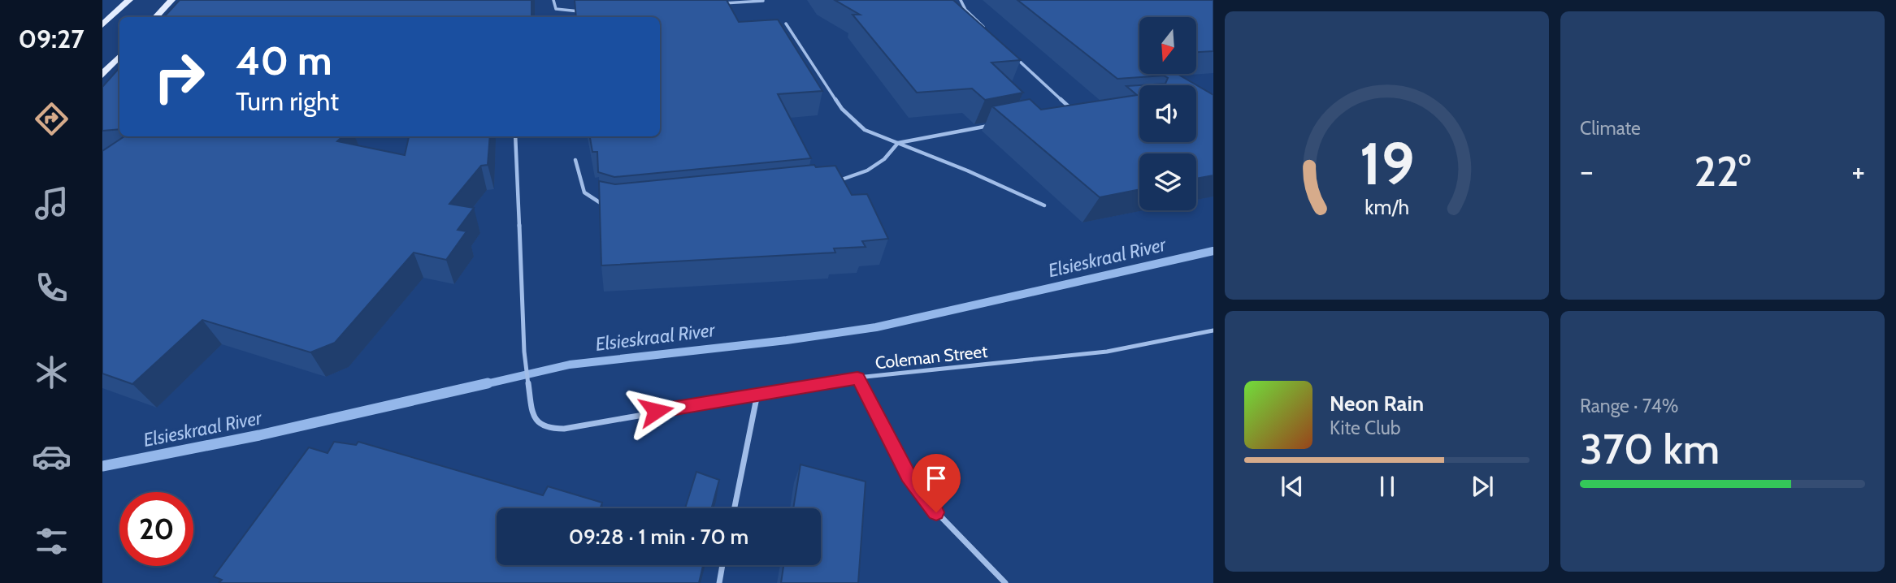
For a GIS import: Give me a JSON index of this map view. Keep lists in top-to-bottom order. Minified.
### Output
{"streets":{"lane":["Coleman Street"]},"water":["Elsieskraal River"],"north":"bottom","page":{"tabs":"09:27","tile":["Climate",["Range · 74%","370 km"]],"turn":["40 m","Turn right"],"heat":["−","22°","+"],"song":["Neon Rain","Kite Club"],"limit":"20","trip":"09:28 · 1 min · 70 m","gauge":["19","km/h"]}}
